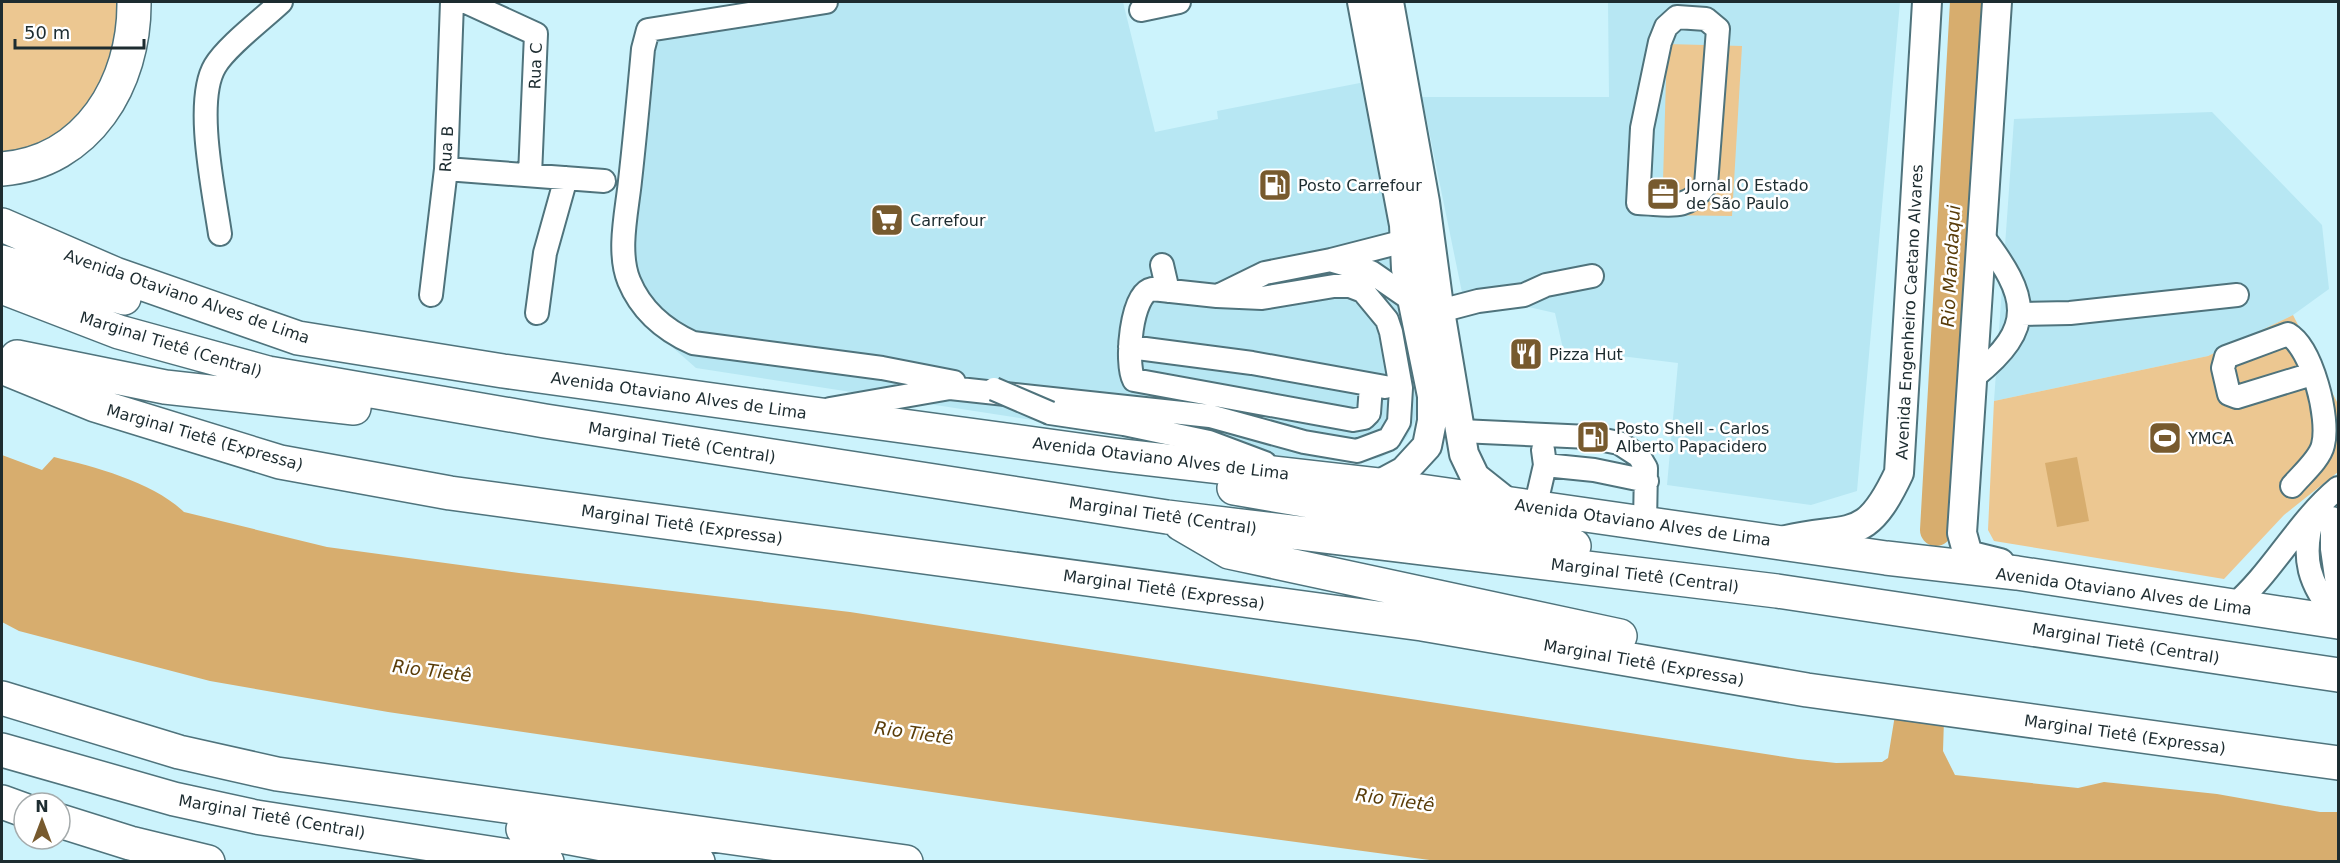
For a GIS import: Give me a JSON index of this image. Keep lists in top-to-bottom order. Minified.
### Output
{"streets":{"highway":["Avenida Otaviano Alves de Lima","Marginal Tietê (Central)","Marginal Tietê (Expressa)"],"main road":["Avenida Engenheiro Caetano Alvares"],"street":["Rua C","Rua B"]},"crossings":[["Avenida Otaviano Alves de Lima","Avenida Engenheiro Caetano Alvares"]],"water":["Rio Mandaqui","Rio Tietê"],"places":{"fuel station":["Posto Carrefour","Posto Shell - Carlos Alberto Papacidero"],"office":["Jornal O Estado de São Paulo"],"supermarket":["Carrefour"],"restaurant":["Pizza Hut"],"sports":["YMCA"]},"scale_bar":"50 m","north":"top"}
